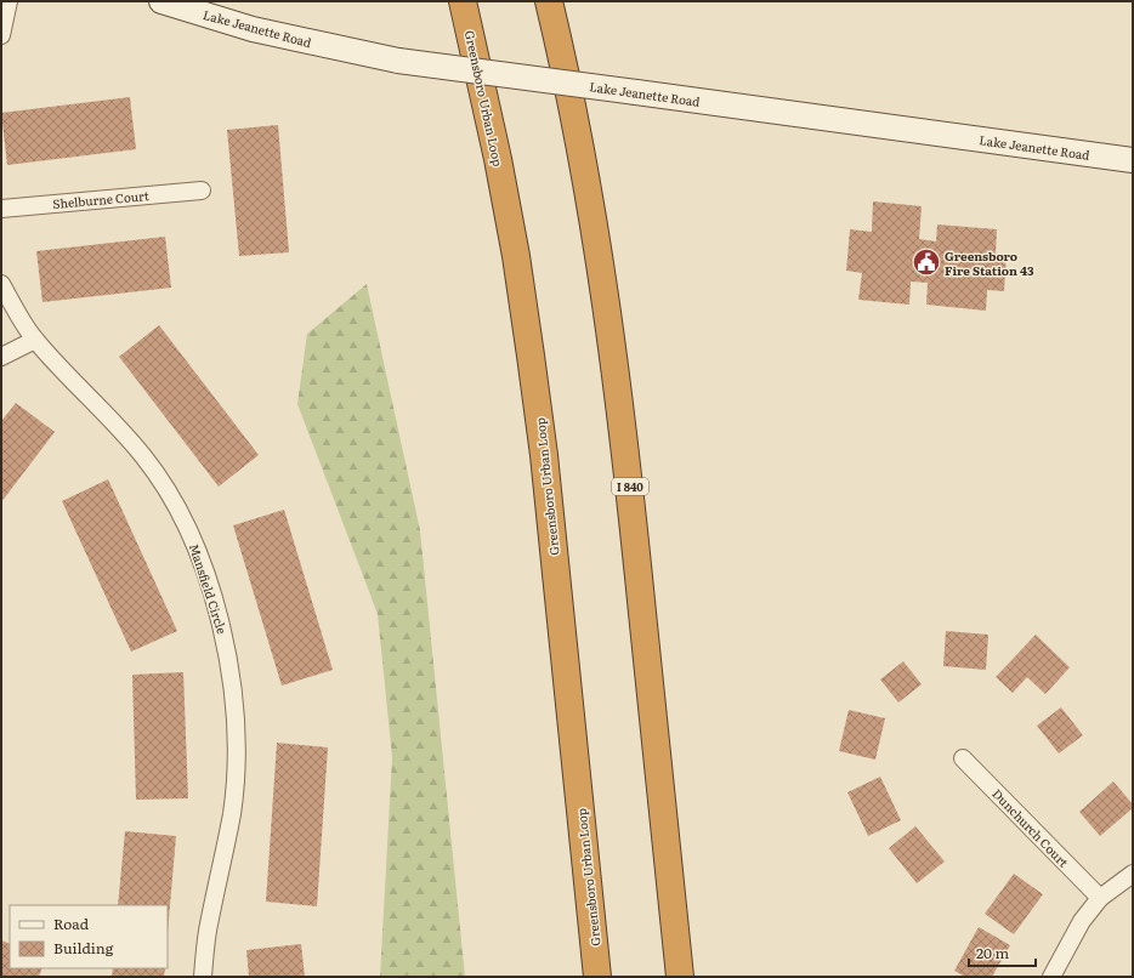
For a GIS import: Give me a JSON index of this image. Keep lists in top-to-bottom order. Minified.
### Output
{"streets":{"highway":["Greensboro Urban Loop","I 840"],"street":["Lake Jeanette Road","Shelburne Court","Mansfield Circle","Dunchurch Court"]},"places":{"public building":["Greensboro Fire Station 43"]},"legend":["Road","Building"],"scale_bar":"20 m"}
